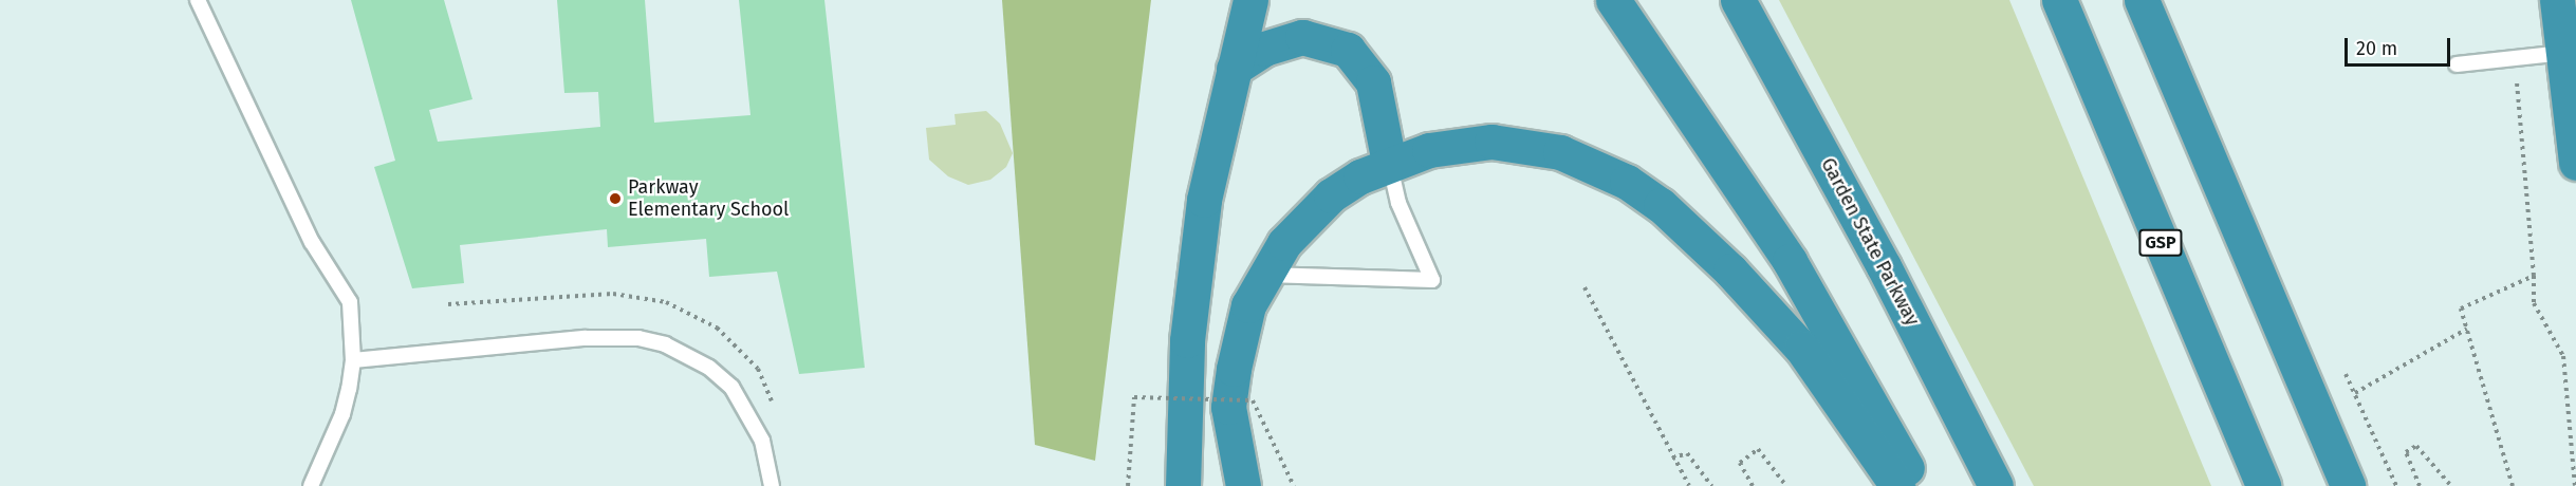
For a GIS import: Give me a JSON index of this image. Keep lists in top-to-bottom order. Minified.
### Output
{"streets":{"highway":["Garden State Parkway","GSP"]},"places":["Parkway Elementary School"],"scale_bar":"20 m"}
